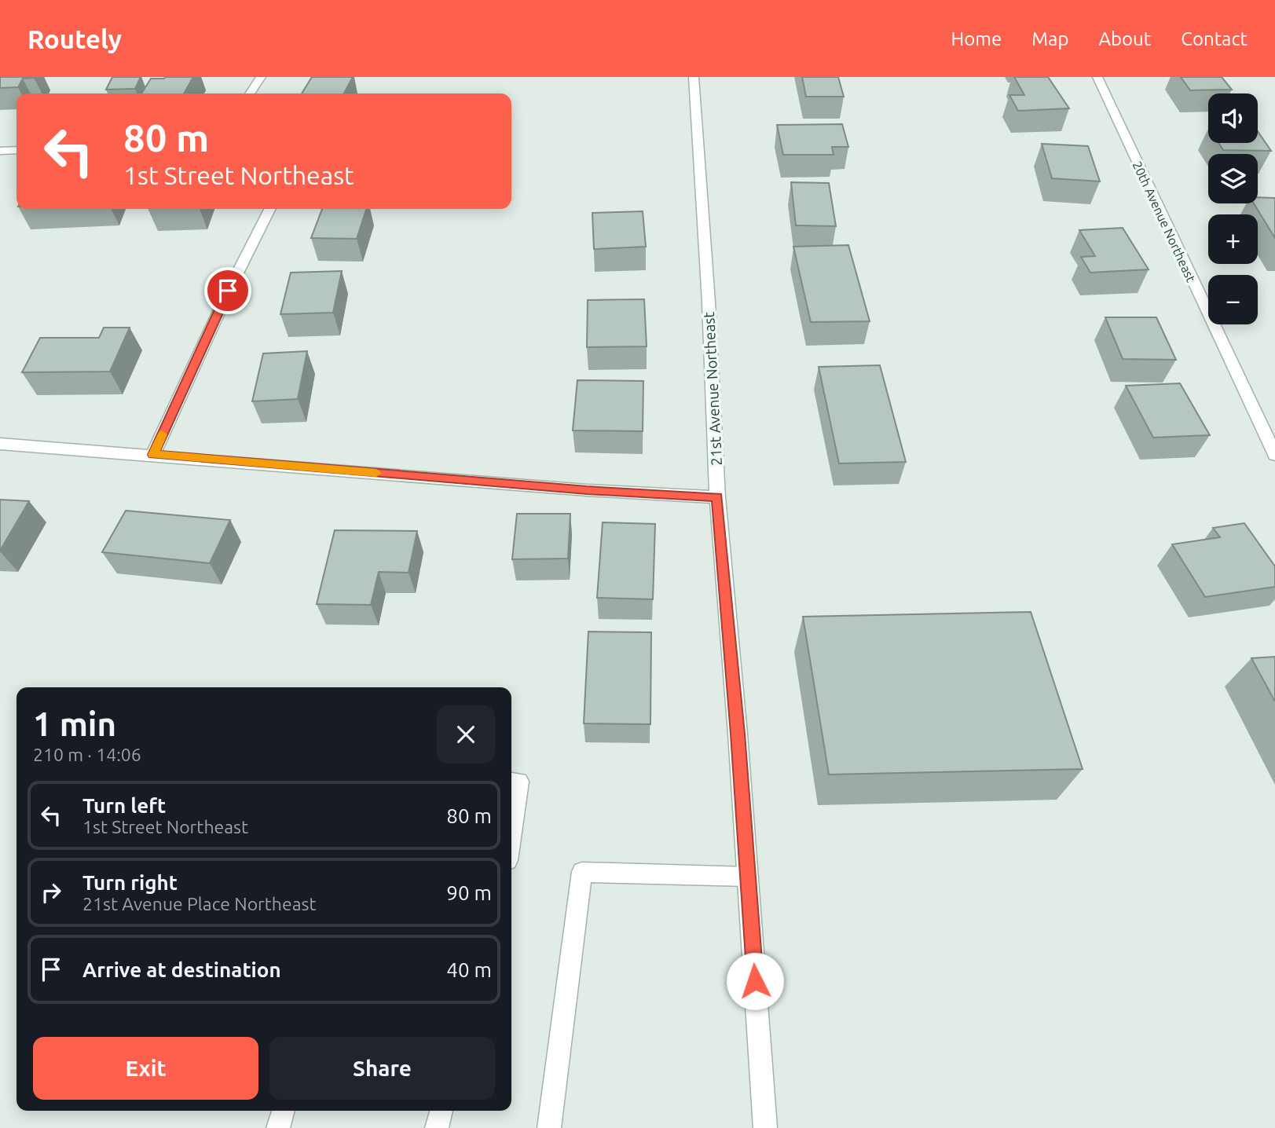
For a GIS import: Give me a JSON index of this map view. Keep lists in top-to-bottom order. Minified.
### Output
{"streets":{"street":["20th Avenue Northeast","21st Avenue Northeast"]},"page":{"header":"Routely","nav":["Home","Map","About","Contact"],"map_buttons":["+","−"],"turn":["80 m","1st Street Northeast"],"heading":["1 min","210 m · 14:06"],"list":[{"name":"Turn left","note":"1st Street Northeast","value":"80 m"},{"name":"Turn right","note":"21st Avenue Place Northeast","value":"90 m"},{"name":"Arrive at destination","value":"40 m"}],"buttons":["Exit","Share"]}}
